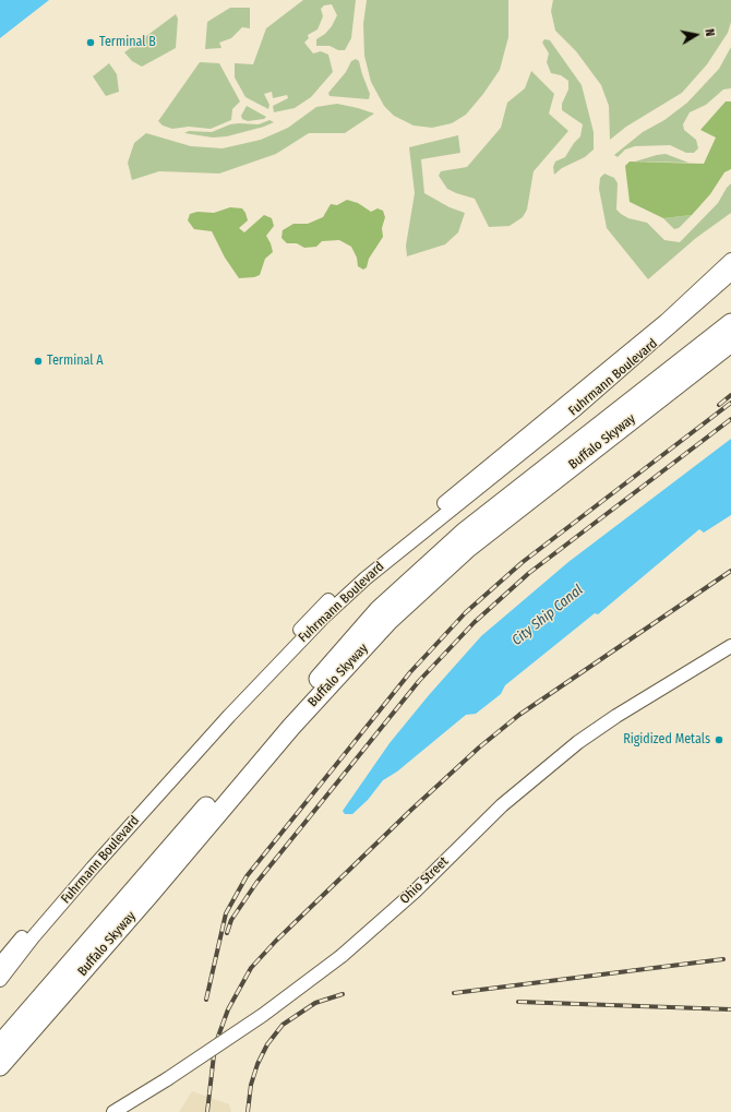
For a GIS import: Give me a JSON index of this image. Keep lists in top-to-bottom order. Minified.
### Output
{"streets":{"highway":["Buffalo Skyway"],"street":["Fuhrmann Boulevard","Ohio Street"]},"water":["City Ship Canal"],"places":["Terminal B","Terminal A","Rigidized Metals"],"north":"right"}
